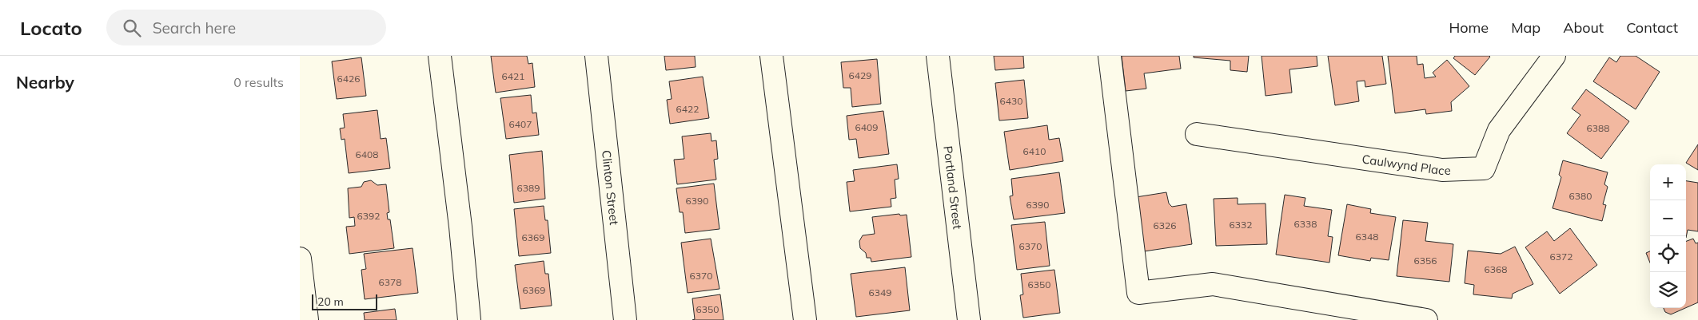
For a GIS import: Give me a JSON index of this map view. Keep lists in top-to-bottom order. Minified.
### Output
{"streets":{"street":["Caulwynd Place","Portland Street","Clinton Street"]},"house_numbers":["6429","6421","6426","6430","6422","6407","6409","6388","6410","6408","6389","6380","6390","6390","6392","6338","6332","6326","6348","6369","6370","6372","6356","6368","6370","6378","6350","6369","6349","6350"],"scale_bar":"20 m","page":{"header":"Locato","search":"Search here","nav":["Home","Map","About","Contact"],"heading":["Nearby","0 results"],"map_buttons":["+","−"],"scale":"20 m"}}
